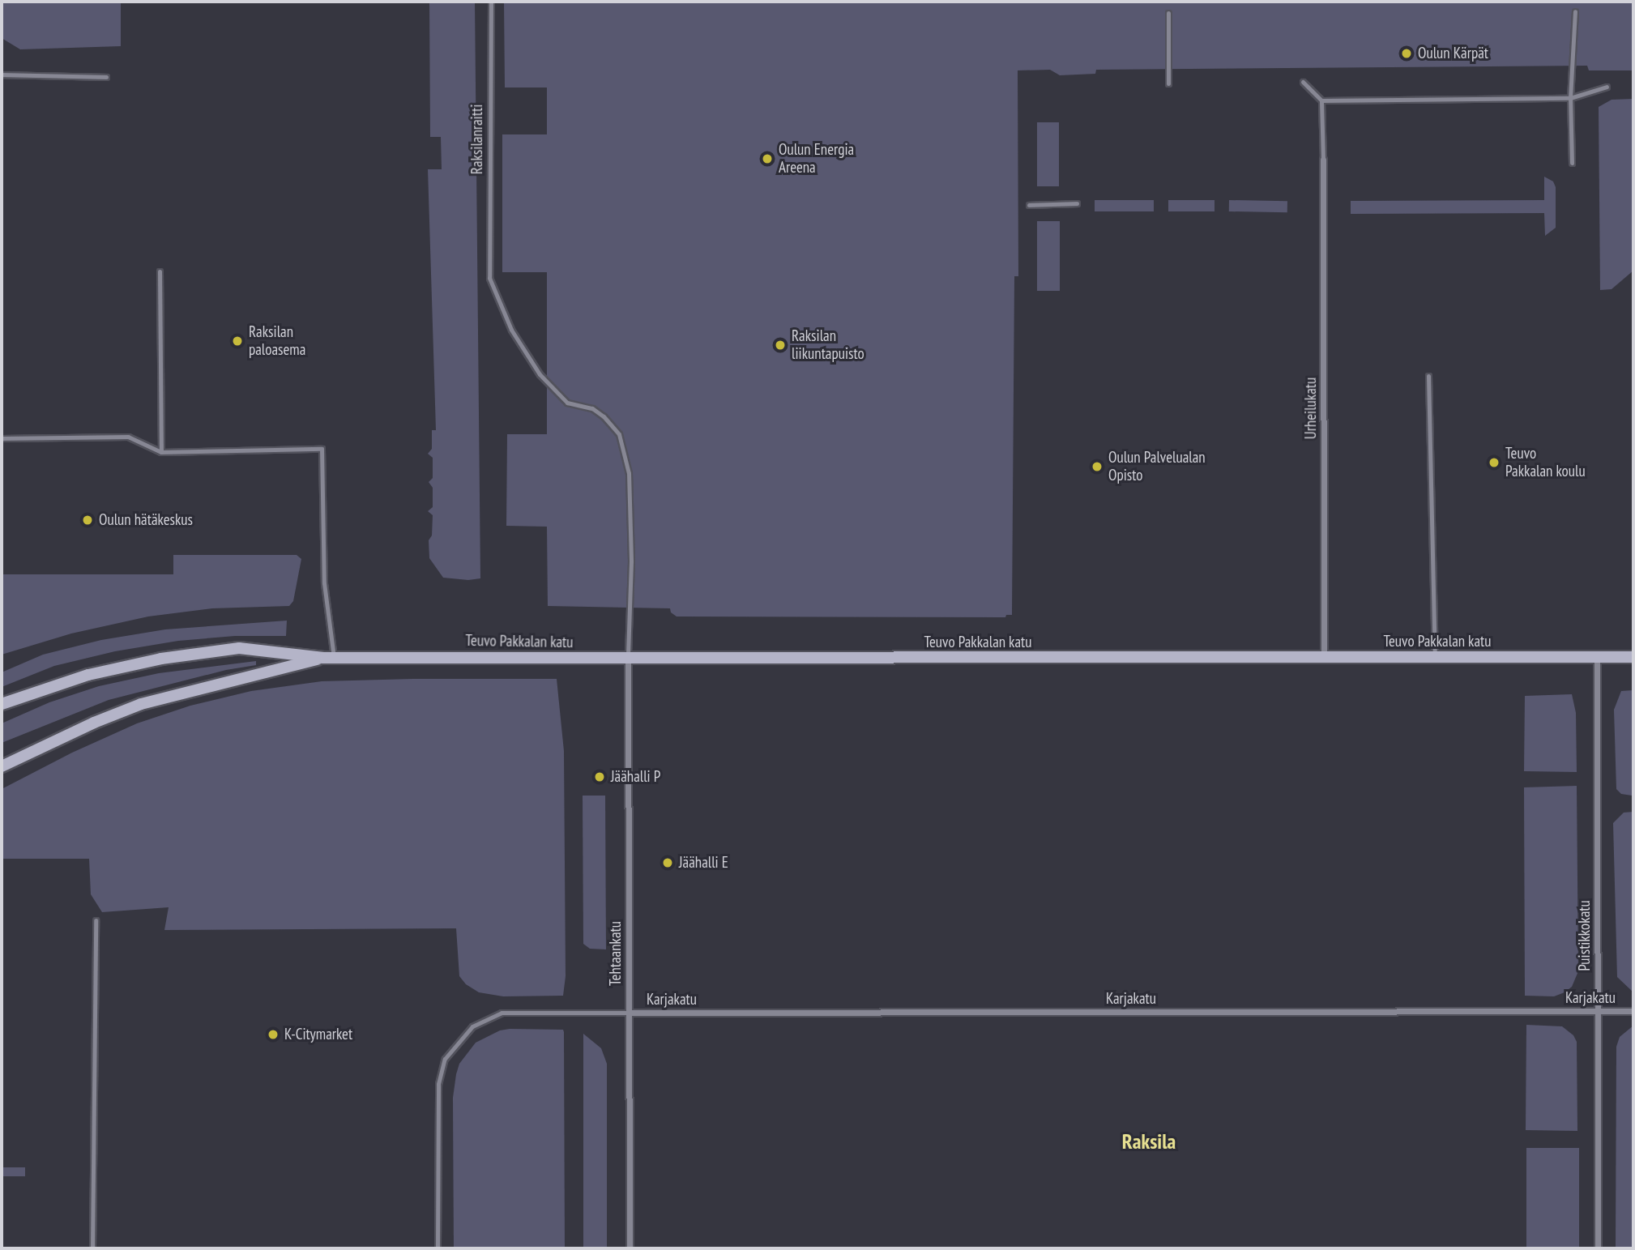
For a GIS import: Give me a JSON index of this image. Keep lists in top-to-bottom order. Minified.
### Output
{"streets":{"street":["Urheilukatu","Teuvo Pakkalan katu","Puistikkokatu","Tehtaankatu","Karjakatu"],"lane":["Raksilanraitti"]},"crossings":[["Raksilanraitti","Teuvo Pakkalan katu"],["Raksilanraitti","Tehtaankatu"],["Urheilukatu","Teuvo Pakkalan katu"],["Teuvo Pakkalan katu","Puistikkokatu"],["Teuvo Pakkalan katu","Tehtaankatu"],["Puistikkokatu","Karjakatu"],["Tehtaankatu","Karjakatu"]],"districts":["Raksila"],"places":["Oulun Kärpät","Oulun Energia Areena","Raksilan paloasema","Raksilan liikuntapuisto","Teuvo Pakkalan koulu","Oulun Palvelualan Opisto","Oulun hätäkeskus","Jäähalli P","Jäähalli E","K-Citymarket"]}
